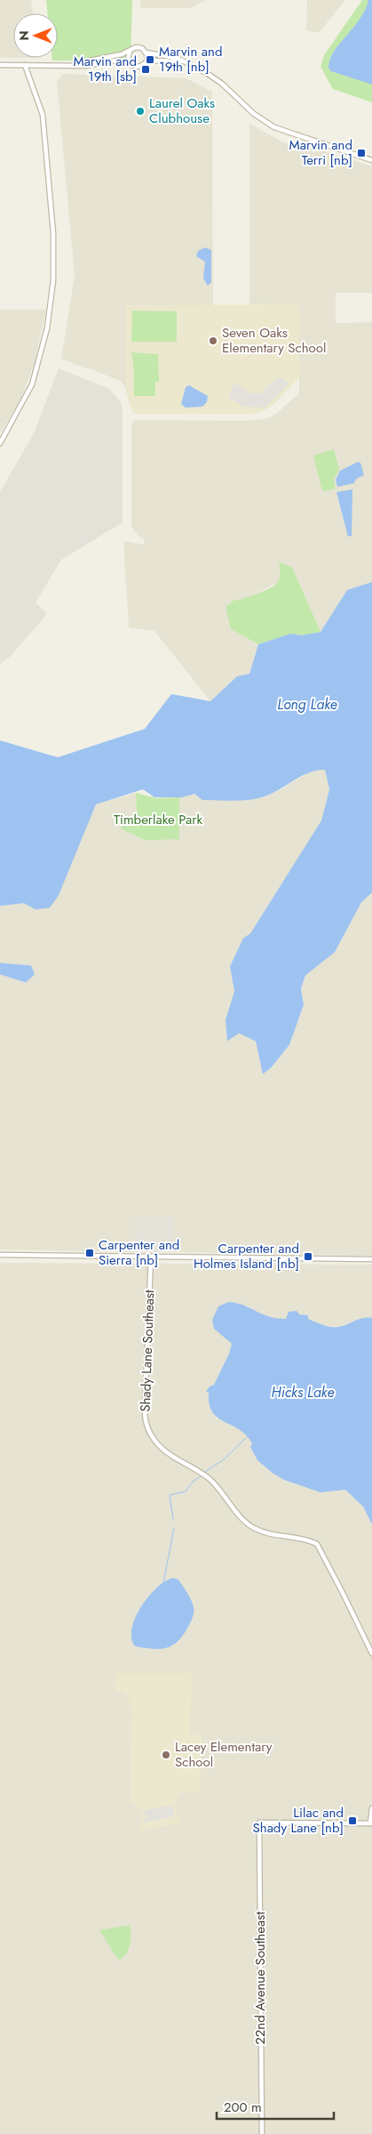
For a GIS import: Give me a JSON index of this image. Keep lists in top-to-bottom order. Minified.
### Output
{"streets":{"street":["Shady Lane Southeast","22nd Avenue Southeast"]},"water":["Long Lake","Hicks Lake"],"parks":["Timberlake Park"],"places":{"transit":["Marvin and 19th [nb]","Marvin and 19th [sb]","Marvin and Terri [nb]","Carpenter and Sierra [nb]","Carpenter and Holmes Island [nb]","Lilac and Shady Lane [nb]"],"other":["Laurel Oaks Clubhouse","Seven Oaks Elementary School","Lacey Elementary School"]},"scale_bar":"200 m","north":"left"}
